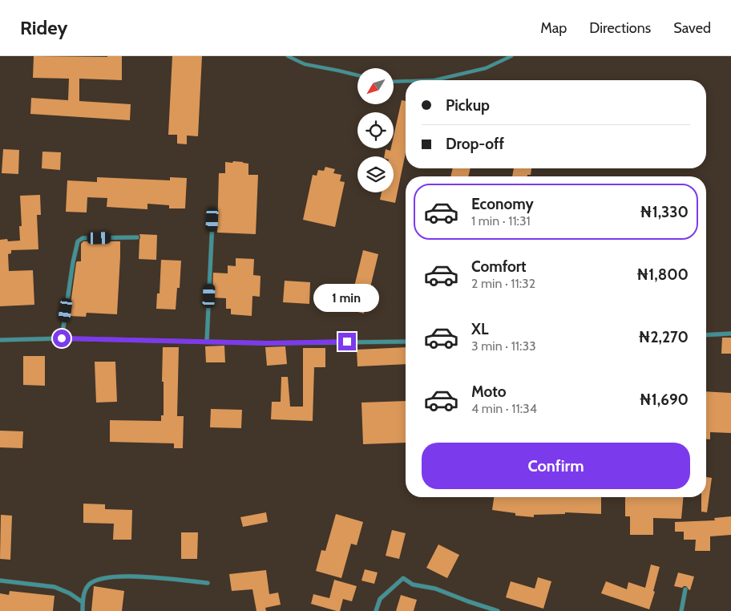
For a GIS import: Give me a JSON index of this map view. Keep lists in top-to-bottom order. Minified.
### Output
{"north":"bottom left","page":{"header":"Ridey","nav":["Map","Directions","Saved"],"banner":["Pickup","Drop-off"],"list":[{"name":"Economy","note":"1 min · 11:31","value":"₦1,330"},{"name":"Comfort","note":"2 min · 11:32","value":"₦1,800"},{"name":"XL","note":"3 min · 11:33","value":"₦2,270"},{"name":"Moto","note":"4 min · 11:34","value":"₦1,690"}],"bubble":"1 min","buttons":"Confirm"}}
